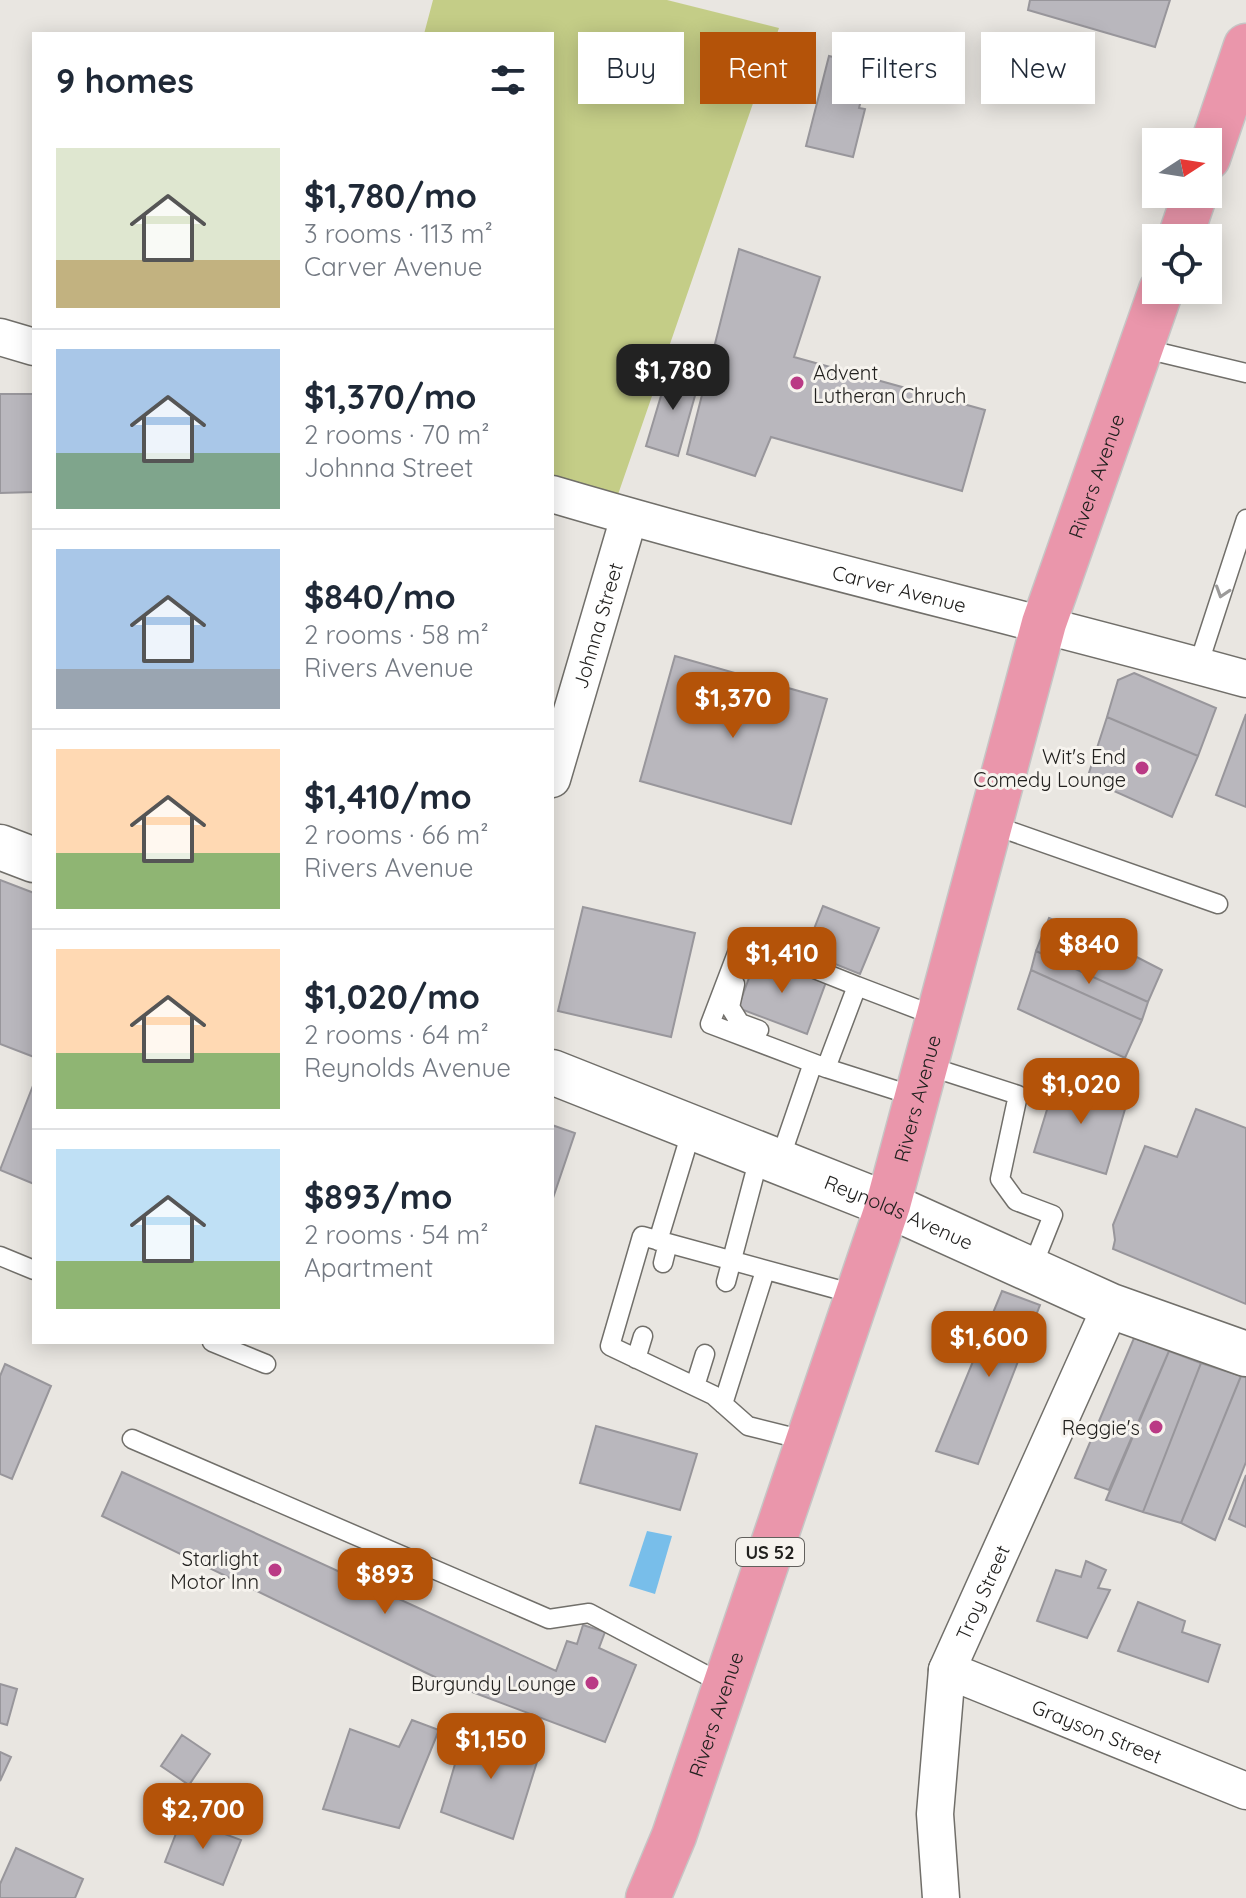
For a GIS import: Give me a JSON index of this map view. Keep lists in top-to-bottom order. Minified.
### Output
{"streets":{"main road":["Rivers Avenue","US 52"],"street":["Carver Avenue","Johnna Street","Reynolds Avenue","Troy Street","Grayson Street"]},"crossings":[["Rivers Avenue","Carver Avenue"],["Rivers Avenue","Reynolds Avenue"],["Carver Avenue","Johnna Street"],["Reynolds Avenue","Troy Street"],["Troy Street","Grayson Street"]],"places":["Advent Lutheran Chruch","Wit's End Comedy Lounge","Reggie's","Starlight Motor Inn","Burgundy Lounge"],"north":"right","page":{"chip":["Buy","Rent","Filters","New"],"heading":"9 homes","list":[{"name":"$1,780/mo","note":"3 rooms · 113 m² · Carver Avenue"},{"name":"$1,370/mo","note":"2 rooms · 70 m² · Johnna Street"},{"name":"$840/mo","note":"2 rooms · 58 m² · Rivers Avenue"},{"name":"$1,410/mo","note":"2 rooms · 66 m² · Rivers Avenue"},{"name":"$1,020/mo","note":"2 rooms · 64 m² · Reynolds Avenue"},{"name":"$893/mo","note":"2 rooms · 54 m² · Apartment"}],"price":["$1,780","$1,370","$840","$1,410","$1,020","$1,600","$893","$1,150","$2,700"]}}
